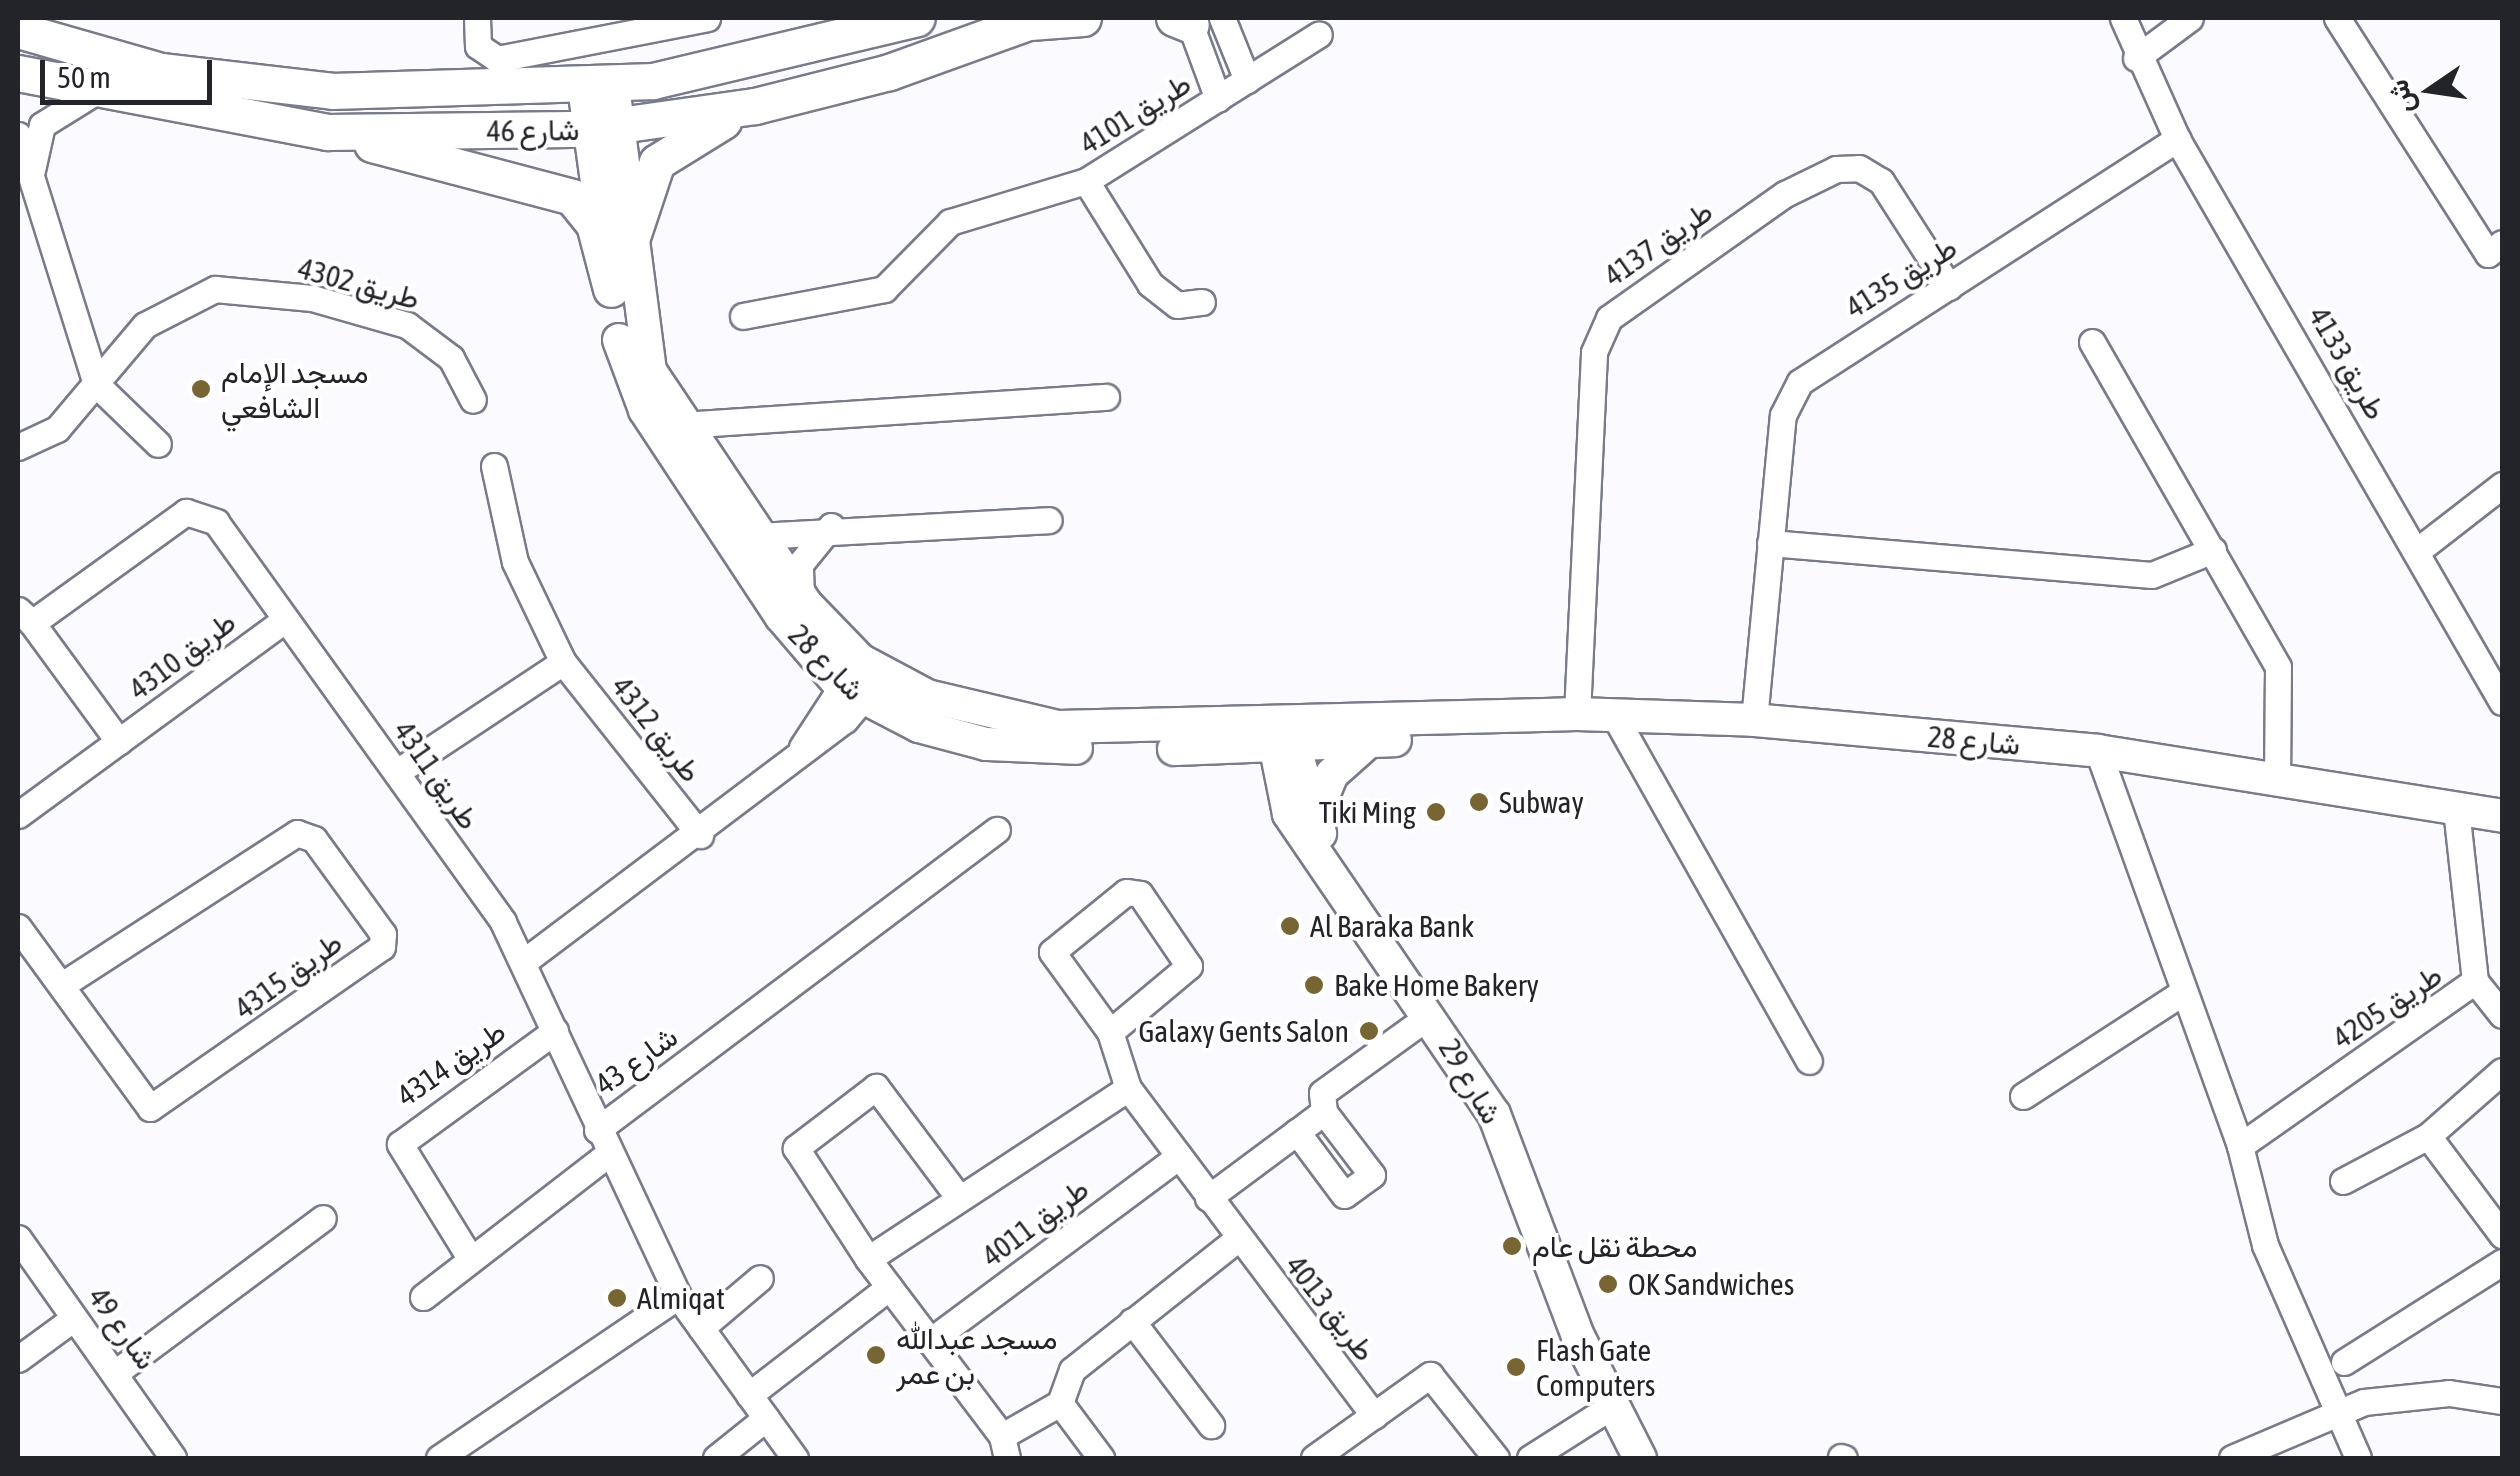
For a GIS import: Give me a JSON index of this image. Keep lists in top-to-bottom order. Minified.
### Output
{"streets":{"main road":["شارع 46"],"street":["طريق 4101","طريق 4137","طريق 4135","طريق 4302","طريق 4133","طريق 4310","شارع 28","طريق 4312","طريق 4311","طريق 4315","طريق 4205","شارع 43","طريق 4314","شارع 29","طريق 4011","طريق 4013","شارع 49"]},"crossings":[["شارع 46","شارع 28"],["طريق 4137","طريق 4135"],["طريق 4137","شارع 28"],["طريق 4135","طريق 4133"],["طريق 4135","شارع 28"],["طريق 4310","طريق 4311"],["شارع 28","طريق 4205"],["شارع 28","شارع 29"],["طريق 4311","شارع 43"],["طريق 4311","طريق 4314"],["طريق 4011","طريق 4013"]],"places":["مسجد الإمام الشافعي","Subway","Tiki Ming","Al Baraka Bank","Bake Home Bakery","Galaxy Gents Salon","محطة نقل عام","OK Sandwiches","Almiqat","مسجد عبدالله بن عمر","Flash Gate Computers"],"scale_bar":"50 m","north":"left"}
